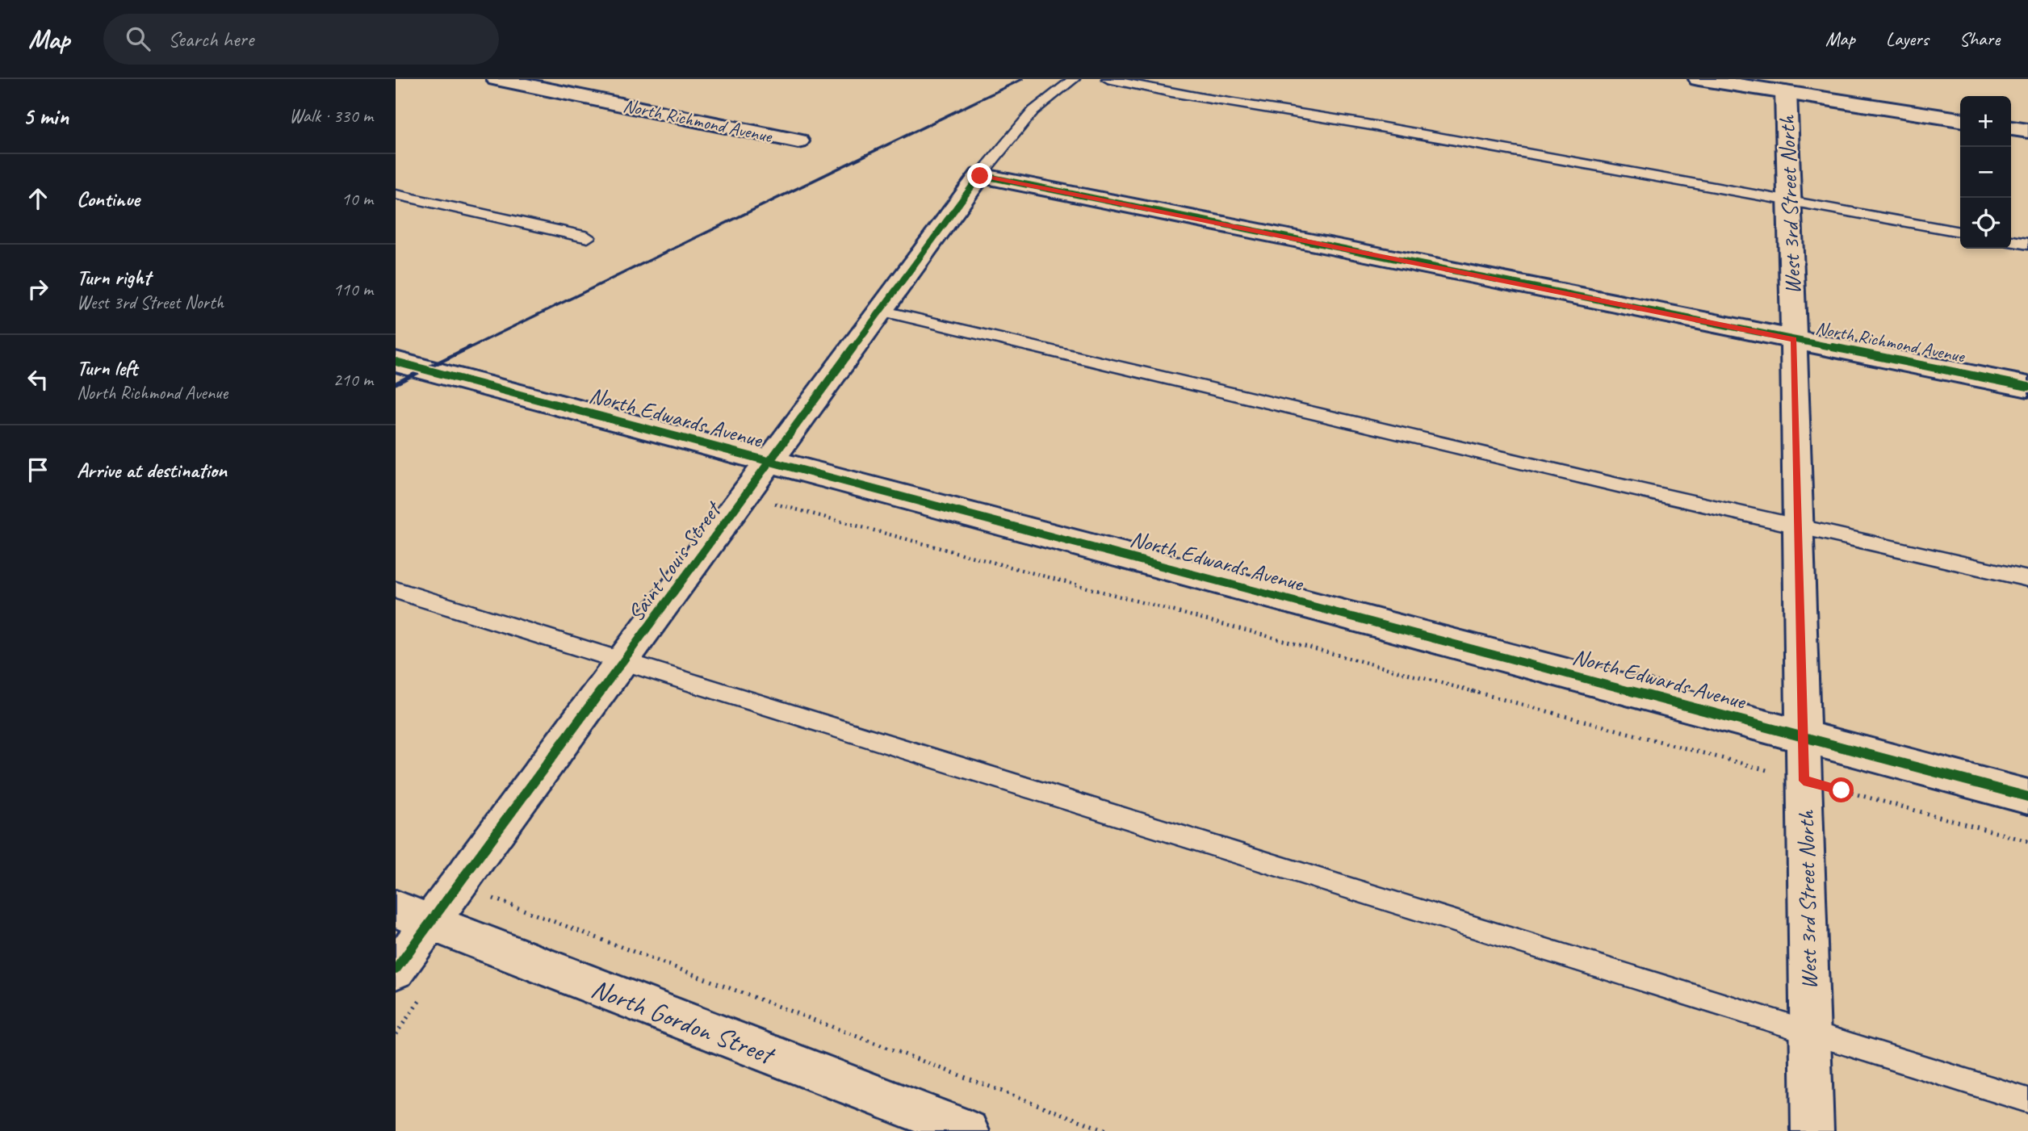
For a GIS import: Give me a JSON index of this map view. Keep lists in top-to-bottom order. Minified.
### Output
{"streets":{"street":["North Richmond Avenue","West 3rd Street North","North Edwards Avenue","Saint Louis Street","North Gordon Street"]},"crossings":[["North Richmond Avenue","West 3rd Street North"],["North Richmond Avenue","Saint Louis Street"],["West 3rd Street North","North Edwards Avenue"],["North Edwards Avenue","Saint Louis Street"],["Saint Louis Street","North Gordon Street"]],"page":{"header":"Map","search":"Search here","nav":["Map","Layers","Share"],"heading":["5 min","Walk · 330 m"],"map_buttons":["+","−"],"list":[["Continue","10 m"],["Turn right","West 3rd Street North","110 m"],["Turn left","North Richmond Avenue","210 m"],"Arrive at destination"]}}
